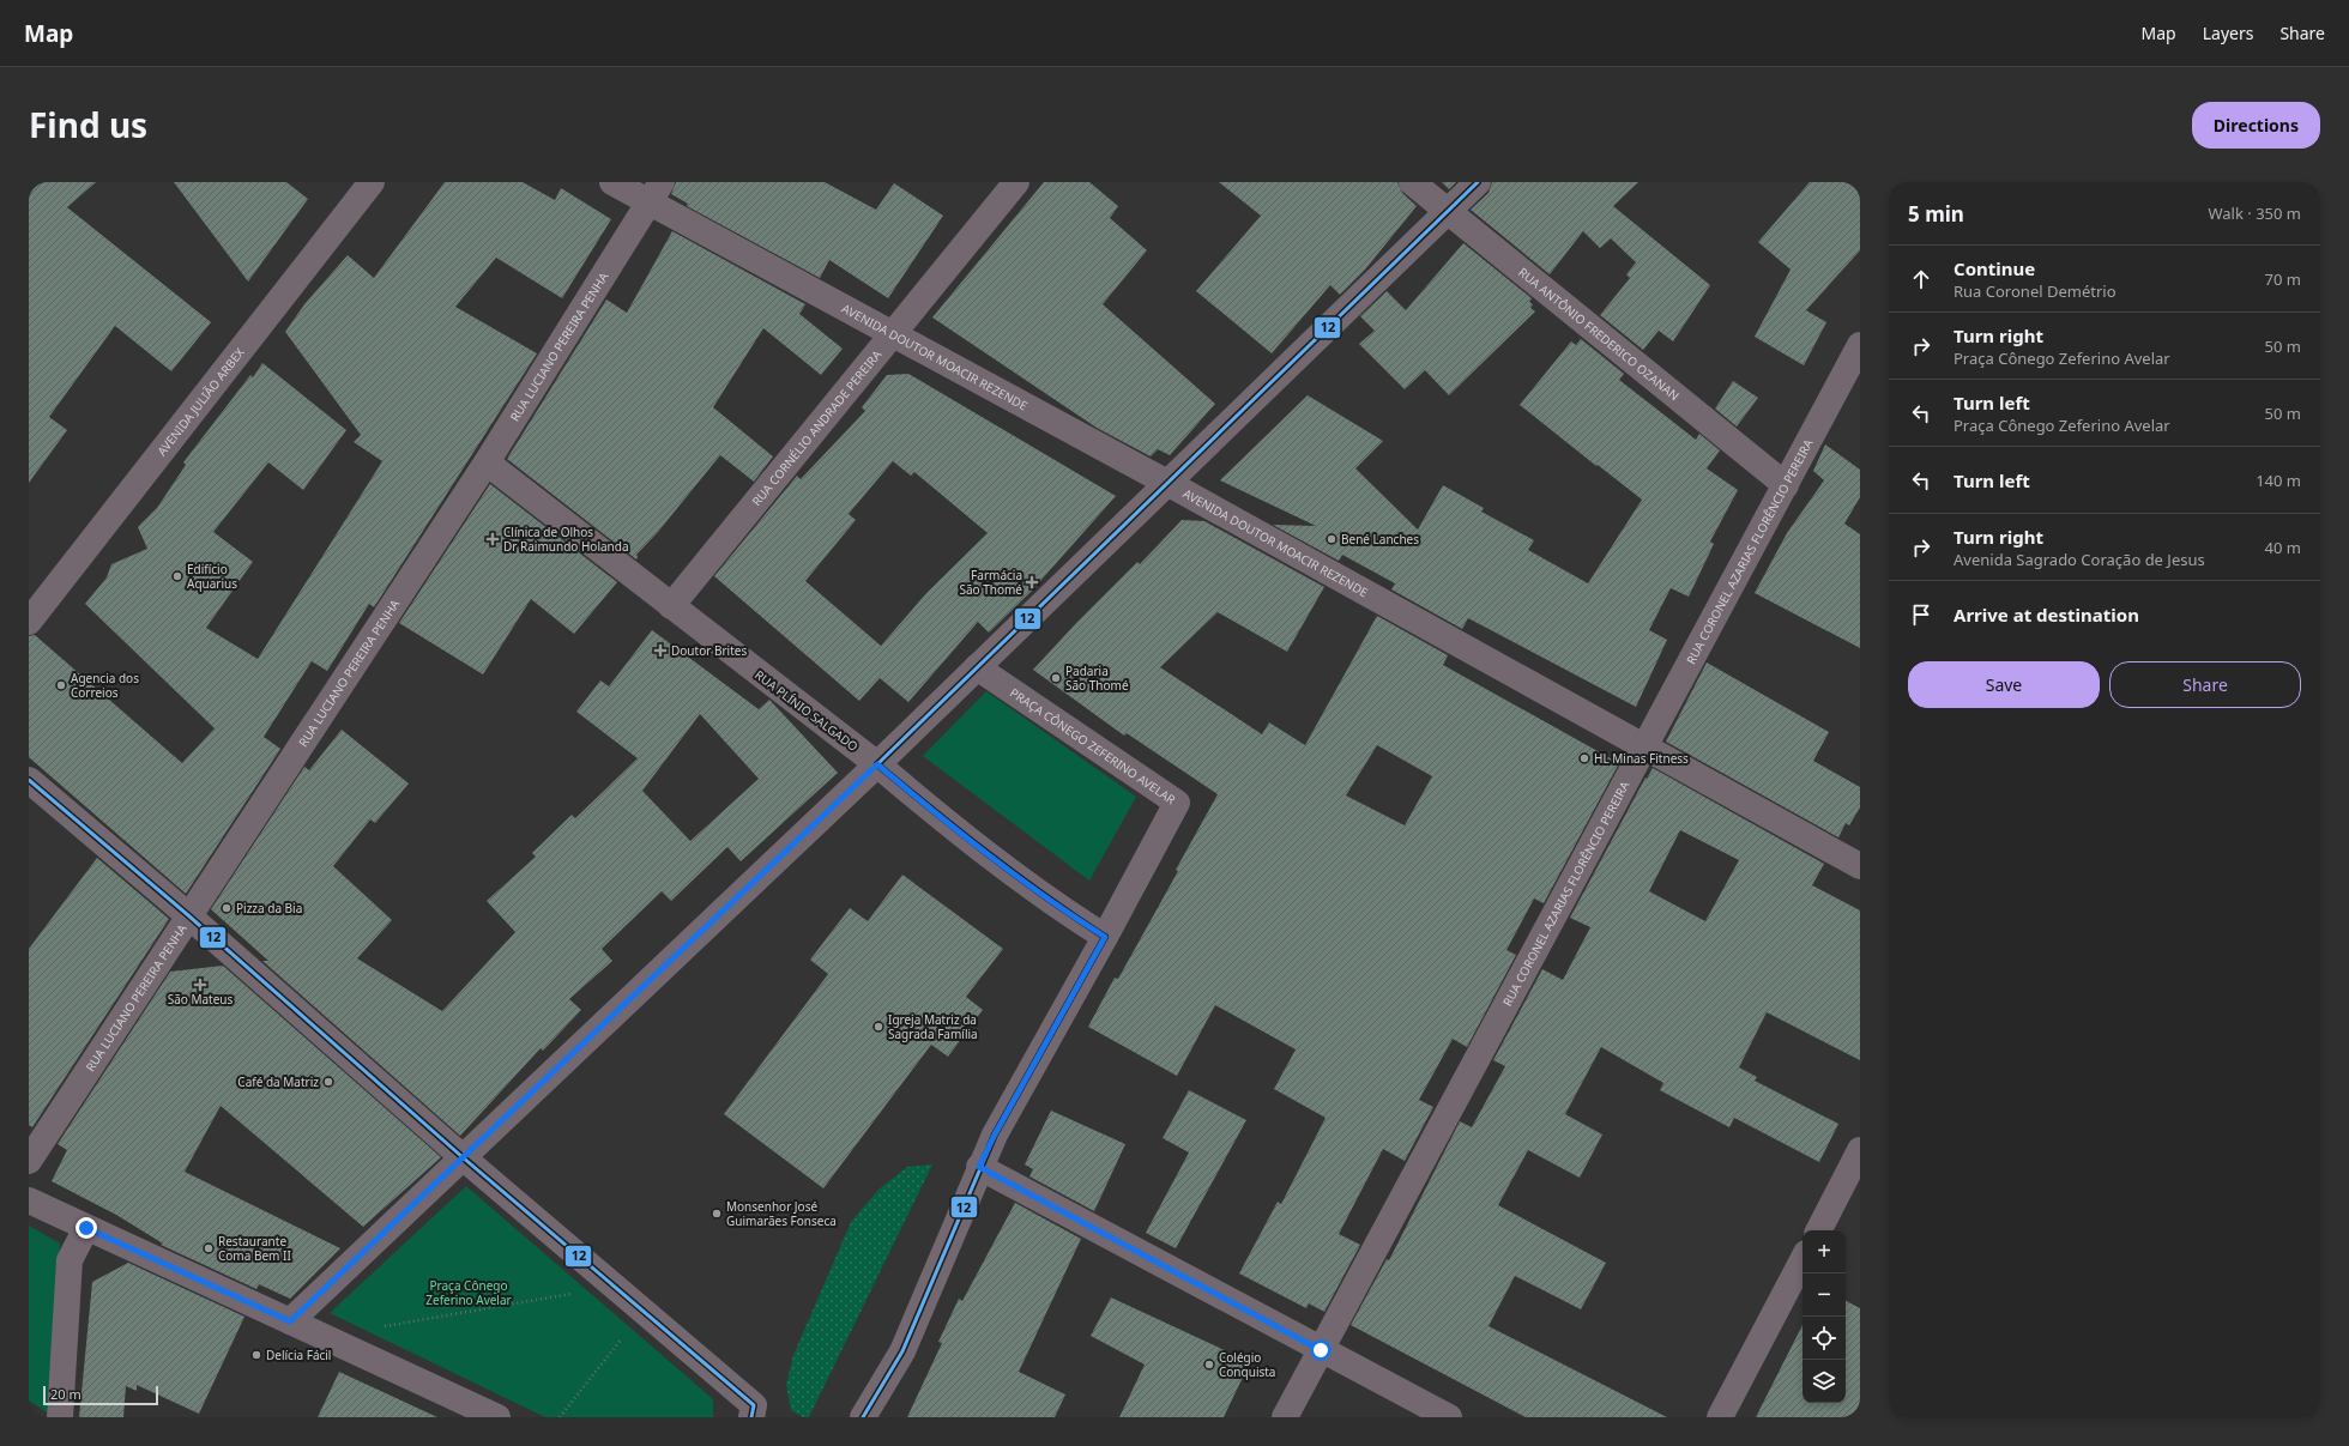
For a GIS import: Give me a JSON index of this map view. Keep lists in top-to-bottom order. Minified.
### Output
{"streets":{"street":["RUA ANTÔNIO FREDERICO OZANAN","RUA LUCIANO PEREIRA PENHA","AVENIDA DOUTOR MOACIR REZENDE","AVENIDA JULIÃO ARBEX","RUA CORNÉLIO ANDRADE PEREIRA","RUA CORONEL AZARIAS FLORÊNCIO PEREIRA","RUA PLÍNIO SALGADO","PRAÇA CÔNEGO ZEFERINO AVELAR"]},"crossings":[["RUA ANTÔNIO FREDERICO OZANAN","RUA CORONEL AZARIAS FLORÊNCIO PEREIRA"],["RUA LUCIANO PEREIRA PENHA","AVENIDA DOUTOR MOACIR REZENDE"],["RUA LUCIANO PEREIRA PENHA","RUA PLÍNIO SALGADO"],["AVENIDA DOUTOR MOACIR REZENDE","RUA CORNÉLIO ANDRADE PEREIRA"],["AVENIDA DOUTOR MOACIR REZENDE","RUA CORONEL AZARIAS FLORÊNCIO PEREIRA"],["RUA CORNÉLIO ANDRADE PEREIRA","RUA PLÍNIO SALGADO"]],"parks":["Praça Cônego Zeferino Avelar"],"places":{"health":["Clínica de Olhos Dr Raimundo Holanda","Farmácia São Thomé","Doutor Brites","São Mateus"],"other":["Bené Lanches","Edifício Aquarius","Padaria São Thomé","Agencia dos Correios","HL Minas Fitness","Pizza da Bia","Igreja Matriz da Sagrada Família","Café da Matriz","Monsenhor José Guimarães Fonseca","Restaurante Coma Bem II","Delícia Fácil","Colégio Conquista"]},"lines":["transit line 12"],"scale_bar":"20 m","page":{"header":"Map","nav":["Map","Layers","Share"],"title":"Find us","buttons":["Directions",["Save","Share"]],"heading":["5 min","Walk · 350 m"],"list":[["Continue","Rua Coronel Demétrio","70 m"],["Turn right","Praça Cônego Zeferino Avelar","50 m"],["Turn left","Praça Cônego Zeferino Avelar","50 m"],["Turn left","140 m"],["Turn right","Avenida Sagrado Coração de Jesus","40 m"],"Arrive at destination"],"map_buttons":["+","−"],"scale":"20 m"}}
